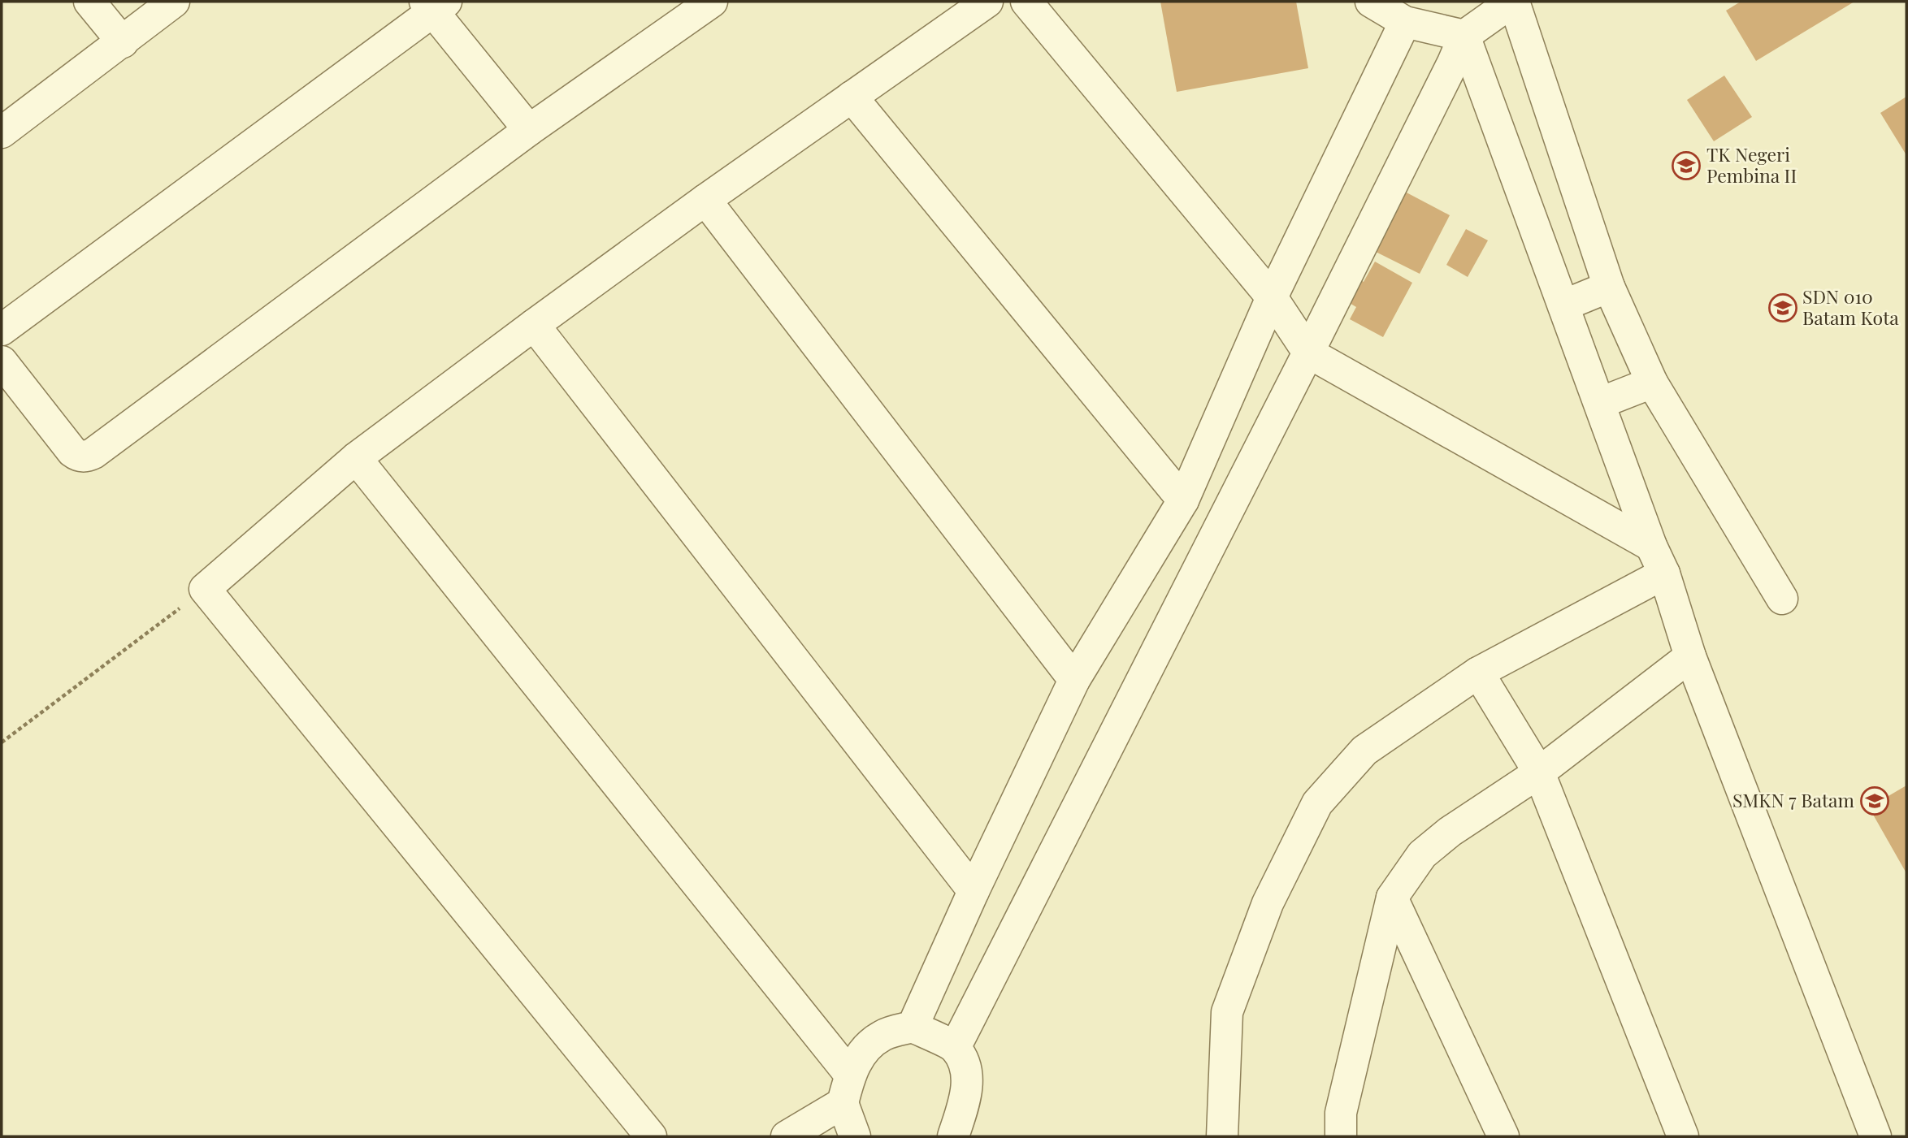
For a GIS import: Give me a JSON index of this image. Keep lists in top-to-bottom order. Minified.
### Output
{"places":{"school or university":["TK Negeri Pembina II","SDN 010 Batam Kota","SMKN 7 Batam"]}}
